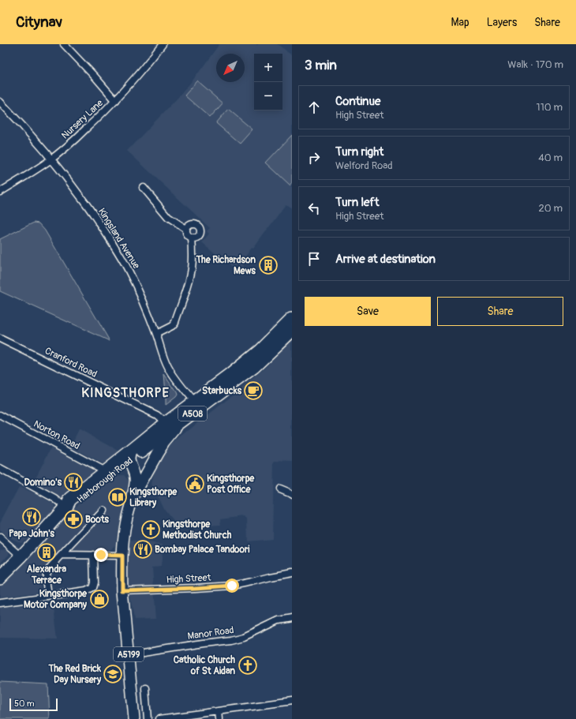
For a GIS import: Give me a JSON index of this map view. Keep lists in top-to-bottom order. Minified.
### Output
{"streets":{"highway":["A508","Harborough Road"],"main road":["A5199"],"street":["Nursery Lane","Kingsland Avenue","Cranford Road","Norton Road","High Street","Manor Road"]},"crossings":[["Nursery Lane","Kingsland Avenue"],["Kingsland Avenue","Harborough Road"],["Cranford Road","Harborough Road"],["A508","Harborough Road"],["Norton Road","Harborough Road"],["Harborough Road","A5199"],["High Street","A5199"],["Manor Road","A5199"]],"districts":["KINGSTHORPE"],"places":{"building":["The Richardson Mews","Alexandra Terrace"],"cafe":["Starbucks"],"restaurant":["Domino's","Papa John's","Bombay Palace Tandoori"],"public building":["Kingsthorpe Post Office"],"library":["Kingsthorpe Library"],"pharmacy":["Boots"],"church":["Kingsthorpe Methodist Church","Catholic Church of St Aidan"],"shop":["Kingsthorpe Motor Company"],"school or university":["The Red Brick Day Nursery"]},"scale_bar":"50 m","north":"bottom left","page":{"header":"Citynav","nav":["Map","Layers","Share"],"heading":["3 min","Walk · 170 m"],"map_buttons":["+","−"],"list":[["Continue","High Street","110 m"],["Turn right","Welford Road","40 m"],["Turn left","High Street","20 m"],"Arrive at destination"],"buttons":["Save","Share"],"scale":"50 m"}}
